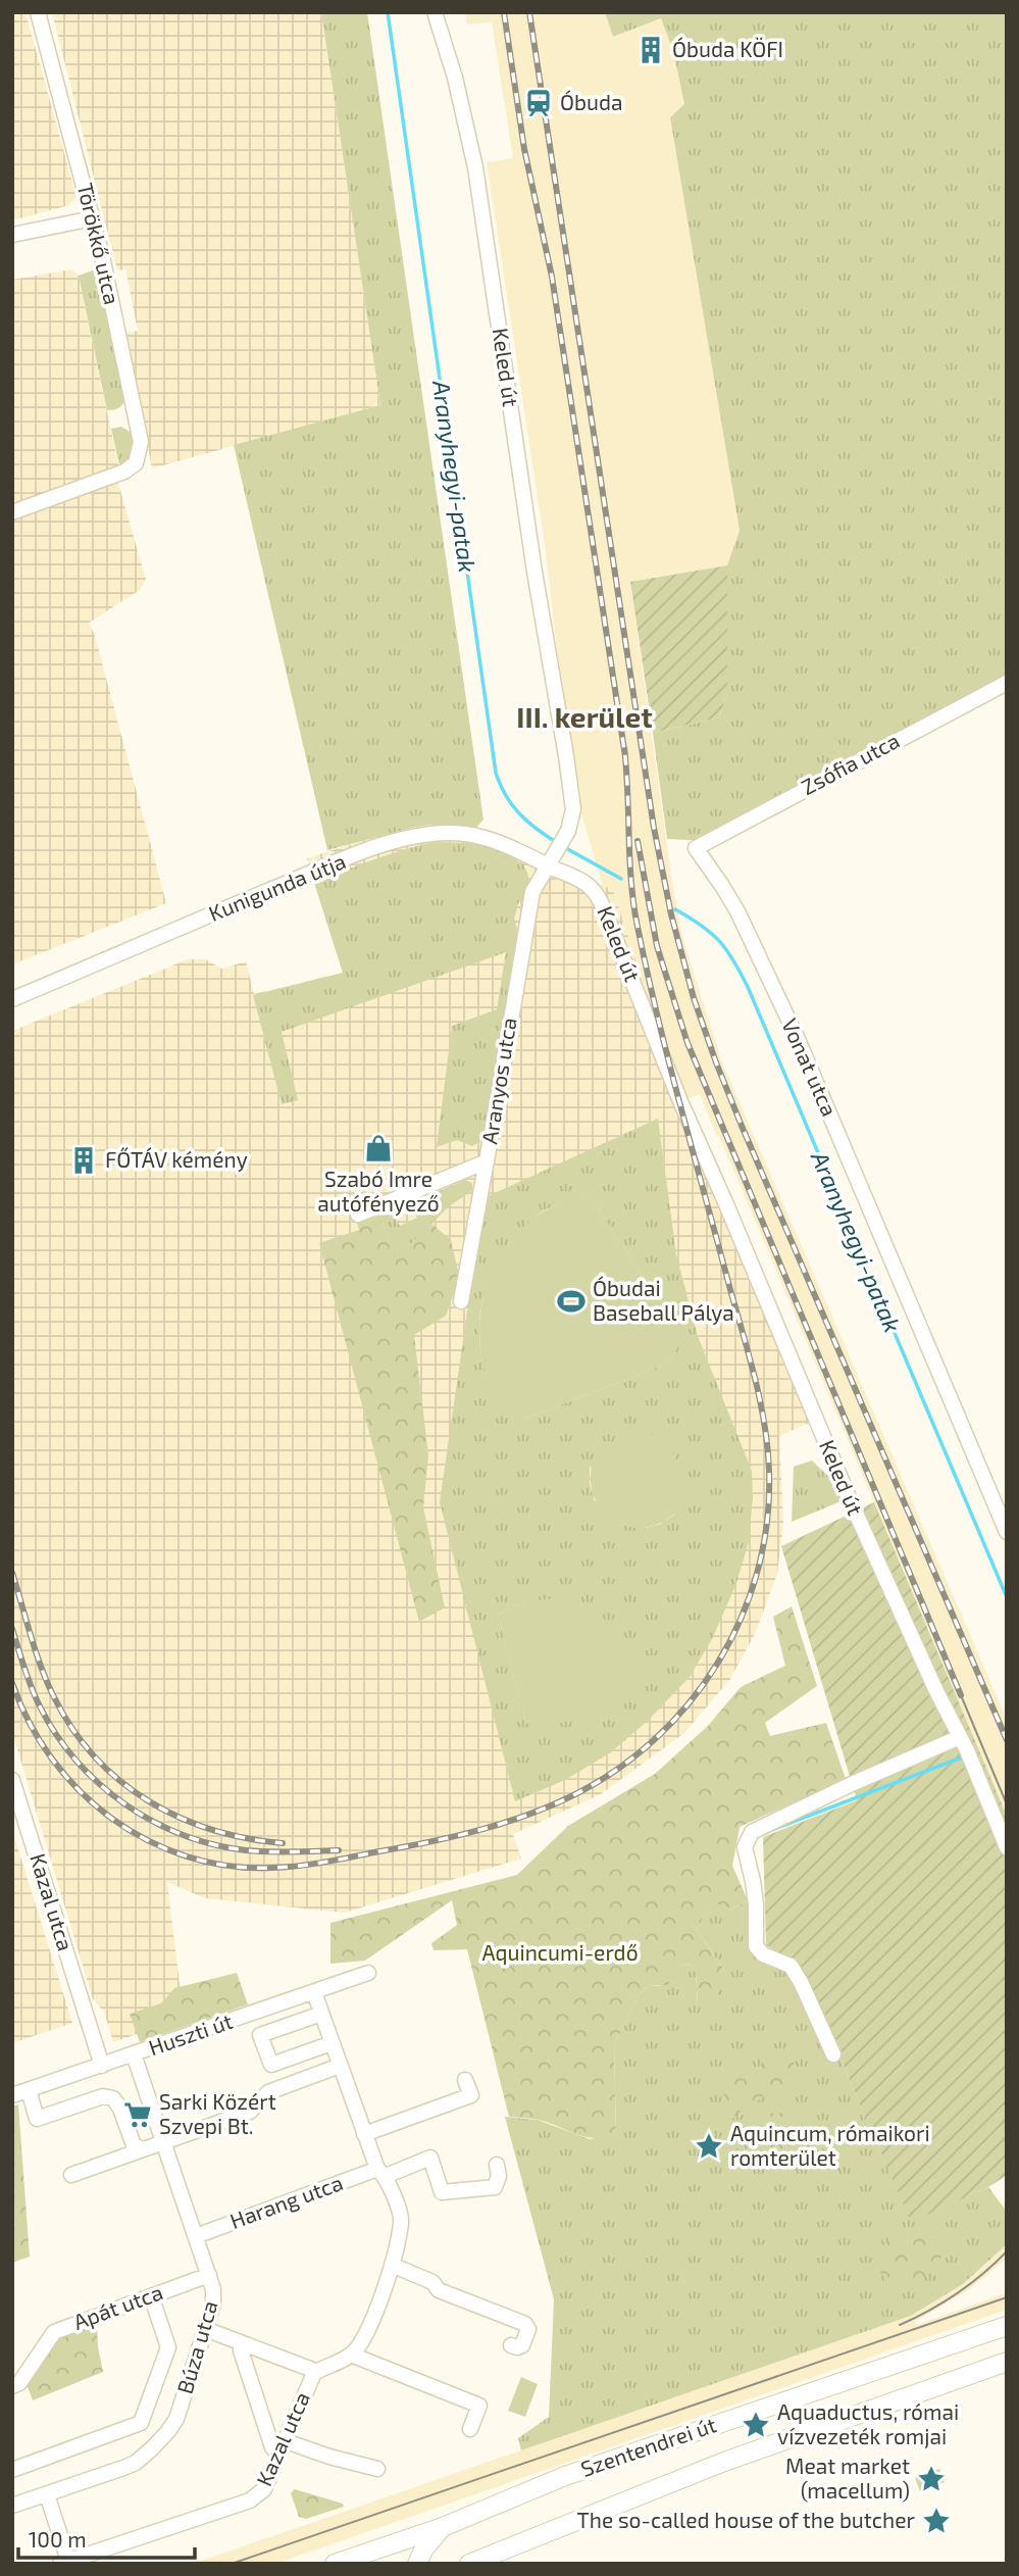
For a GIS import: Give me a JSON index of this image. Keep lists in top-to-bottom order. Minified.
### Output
{"streets":{"main road":["Szentendrei út"],"street":["Törökkő utca","Keled út","Zsófia utca","Kunigunda útja","Vonat utca","Aranyos utca","Kazal utca","Huszti út","Harang utca","Apát utca","Búza utca"]},"crossings":[["Keled út","Kunigunda útja"],["Keled út","Aranyos utca"],["Zsófia utca","Vonat utca"],["Kunigunda útja","Aranyos utca"],["Kazal utca","Huszti út"],["Kazal utca","Búza utca"],["Huszti út","Búza utca"],["Harang utca","Búza utca"],["Apát utca","Búza utca"]],"districts":["III. kerület"],"water":["Aranyhegyi-patak"],"parks":["Aquincumi-erdő"],"places":{"building":["Óbuda KÖFI","FŐTÁV kémény"],"station":["Óbuda"],"shop":["Szabó Imre autófényező"],"sports":["Óbudai Baseball Pálya"],"supermarket":["Sarki Közért Szvepi Bt."],"place":["Aquincum, rómaikori romterület","Aquaductus, római vízvezeték romjai","Meat market (macellum)","The so-called house of the butcher"]},"scale_bar":"100 m"}
